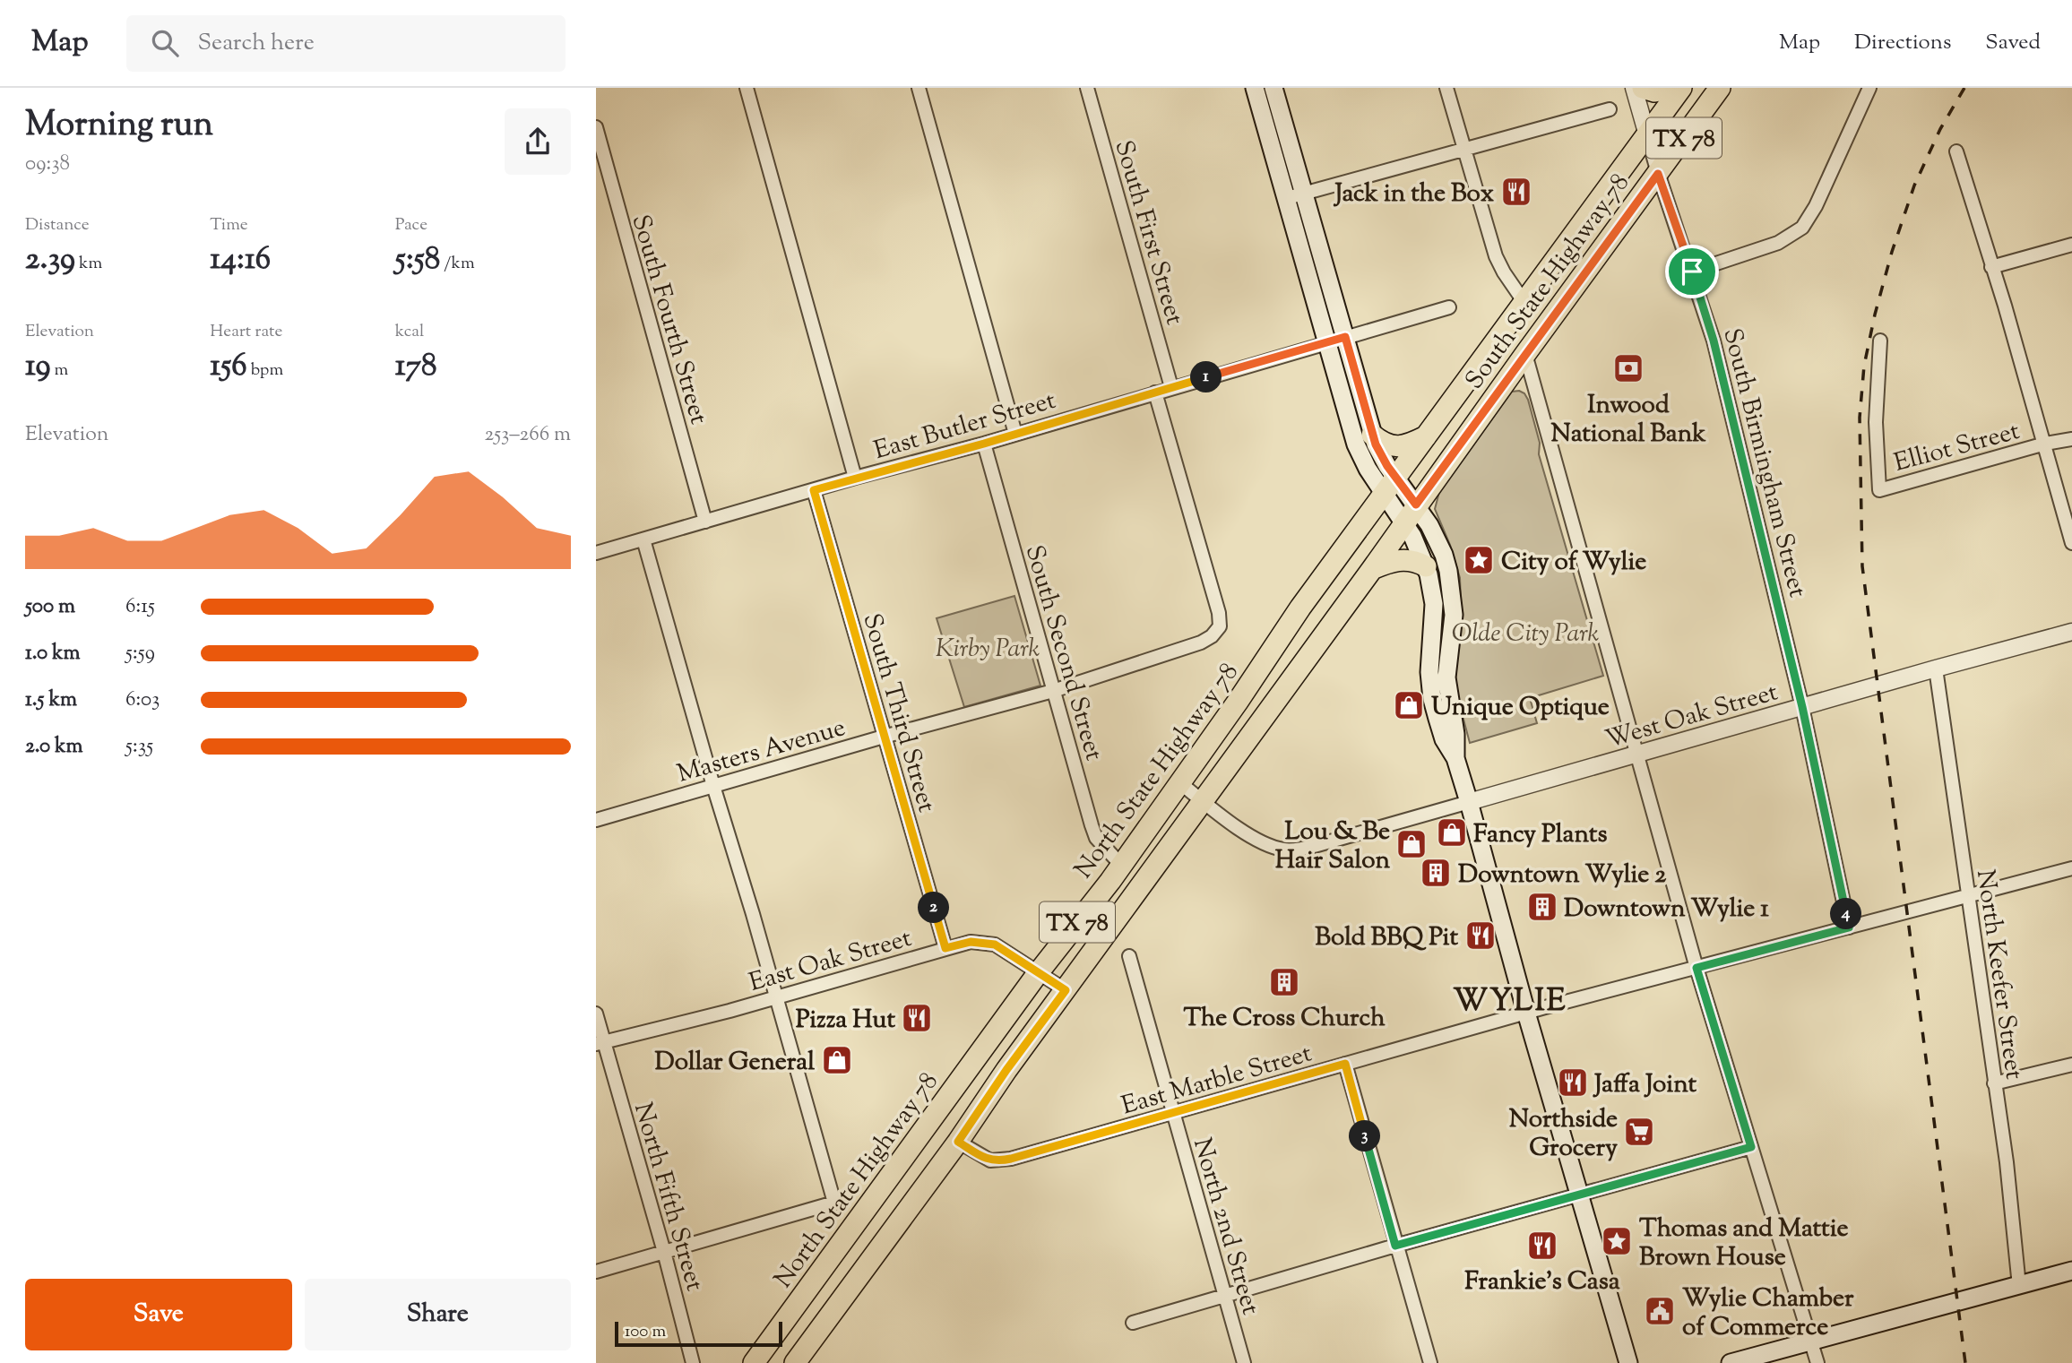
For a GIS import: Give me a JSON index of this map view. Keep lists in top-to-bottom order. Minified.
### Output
{"streets":{"main road":["TX 78","South State Highway 78","North State Highway 78"],"street":["South First Street","South Fourth Street","East Butler Street","Elliot Street","South Birmingham Street","South Second Street","South Third Street","West Oak Street","Masters Avenue","East Oak Street","North Keefer Street","East Marble Street","North Fifth Street","North 2nd Street"]},"crossings":[["TX 78","South State Highway 78"],["TX 78","East Oak Street"],["TX 78","East Marble Street"],["South First Street","East Butler Street"],["South State Highway 78","South Birmingham Street"],["South State Highway 78","North State Highway 78"],["South Fourth Street","East Butler Street"],["East Butler Street","South Second Street"],["East Butler Street","South Third Street"],["East Butler Street","Masters Avenue"],["South Birmingham Street","West Oak Street"],["South Birmingham Street","East Marble Street"],["South Second Street","Masters Avenue"],["South Second Street","North State Highway 78"],["South Third Street","Masters Avenue"],["South Third Street","East Oak Street"],["West Oak Street","North Keefer Street"],["North State Highway 78","East Oak Street"],["East Oak Street","North Fifth Street"],["North Keefer Street","East Marble Street"],["East Marble Street","North 2nd Street"]],"districts":["WYLIE"],"parks":["Olde City Park","Kirby Park"],"places":{"restaurant":["Jack in the Box","Bold BBQ Pit","Pizza Hut","Jaffa Joint","Frankie's Casa"],"bank":["Inwood National Bank"],"place":["City of Wylie","Thomas and Mattie Brown House"],"shop":["Unique Optique","Fancy Plants","Lou & Be Hair Salon","Dollar General"],"building":["Downtown Wylie 2","Downtown Wylie 1","The Cross Church"],"supermarket":["Northside Grocery"],"public building":["Wylie Chamber of Commerce"]},"scale_bar":"100 m","page":{"header":"Map","search":"Search here","nav":["Map","Directions","Saved"],"heading":["Morning run","09:38"],"stats":[["Distance","2.39 km"],["Time","14:16"],["Pace","5:58 /km"],["Elevation","19 m"],["Heart rate","156 bpm"],["kcal","178"]],"pins":["1","2","4","3"],"chart":["Elevation","253–266 m"],"list":[{"name":"500 m","note":"6:15"},{"name":"1.0 km","note":"5:59"},{"name":"1.5 km","note":"6:03"},{"name":"2.0 km","note":"5:35"}],"buttons":["Save","Share"],"scale":"100 m"}}
